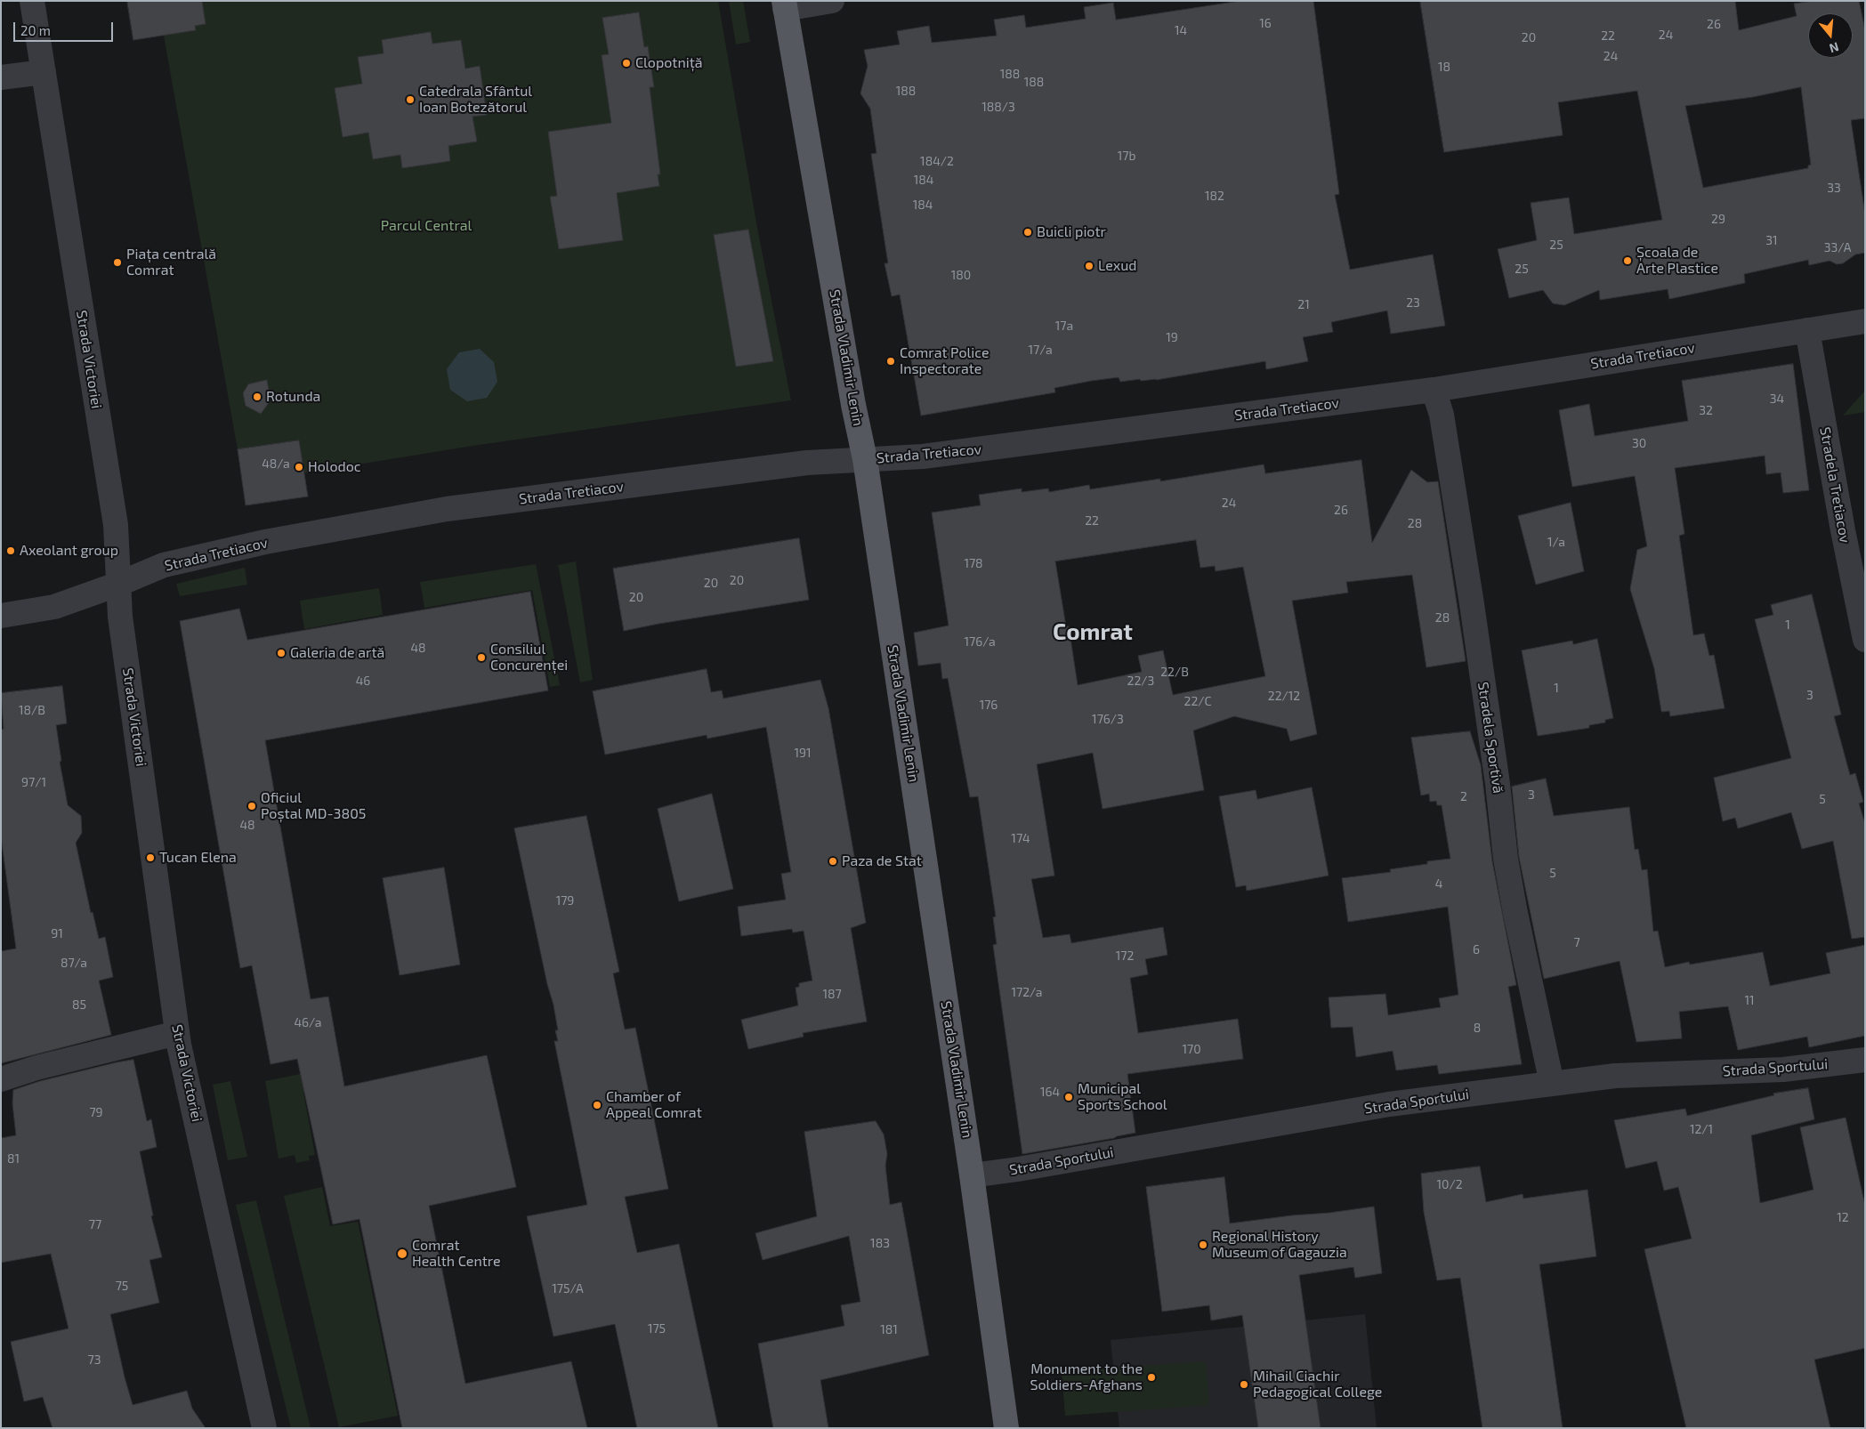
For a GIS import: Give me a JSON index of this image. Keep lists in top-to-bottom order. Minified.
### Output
{"streets":{"main road":["Strada Vladimir Lenin"],"street":["Strada Tretiacov","Strada Victoriei","Stradela Tretiacov","Stradela Sportivă","Strada Sportului"]},"crossings":[["Strada Tretiacov","Strada Vladimir Lenin"],["Strada Tretiacov","Strada Victoriei"],["Strada Tretiacov","Stradela Tretiacov"],["Strada Tretiacov","Stradela Sportivă"],["Strada Vladimir Lenin","Strada Sportului"],["Stradela Sportivă","Strada Sportului"]],"districts":["Comrat"],"parks":["Parcul Central"],"places":["Clopotniță","Catedrala Sfântul Ioan Botezătorul","Buicli piotr","Școala de Arte Plastice","Piața centrală Comrat","Lexud","Comrat Police Inspectorate","Rotunda","Holodoc","Axeolant group","Galeria de artă","Consiliul Concurenței","Oficiul Poștal MD-3805","Tucan Elena","Paza de Stat","Municipal Sports School","Chamber of Appeal Comrat","Regional History Museum of Gagauzia","Comrat Health Centre","Monument to the Soldiers-Afghans","Mihail Ciachir Pedagogical College"],"house_numbers":["16","26","14","24","22","20","24","18","188","188","188","188/3","17b","184/2","184","33","182","184","29","31","25","33/A","25","180","23","21","17a","19","17/a","34","32","30","48/a","24","26","22","28","1/a","178","20","20","20","28","1","176/a","48","22/B","46","22/3","1","3","22/12","22/C","176","18/B","176/3","191","97/1","3","2","5","48","174","5","4","179","91","7","6","172","87/a","172/a","187","11","85","46/a","8","170","164","79","12/1","81","10/2","12","77","183","75","175/A","175","181","73"],"scale_bar":"20 m","north":"bottom"}
